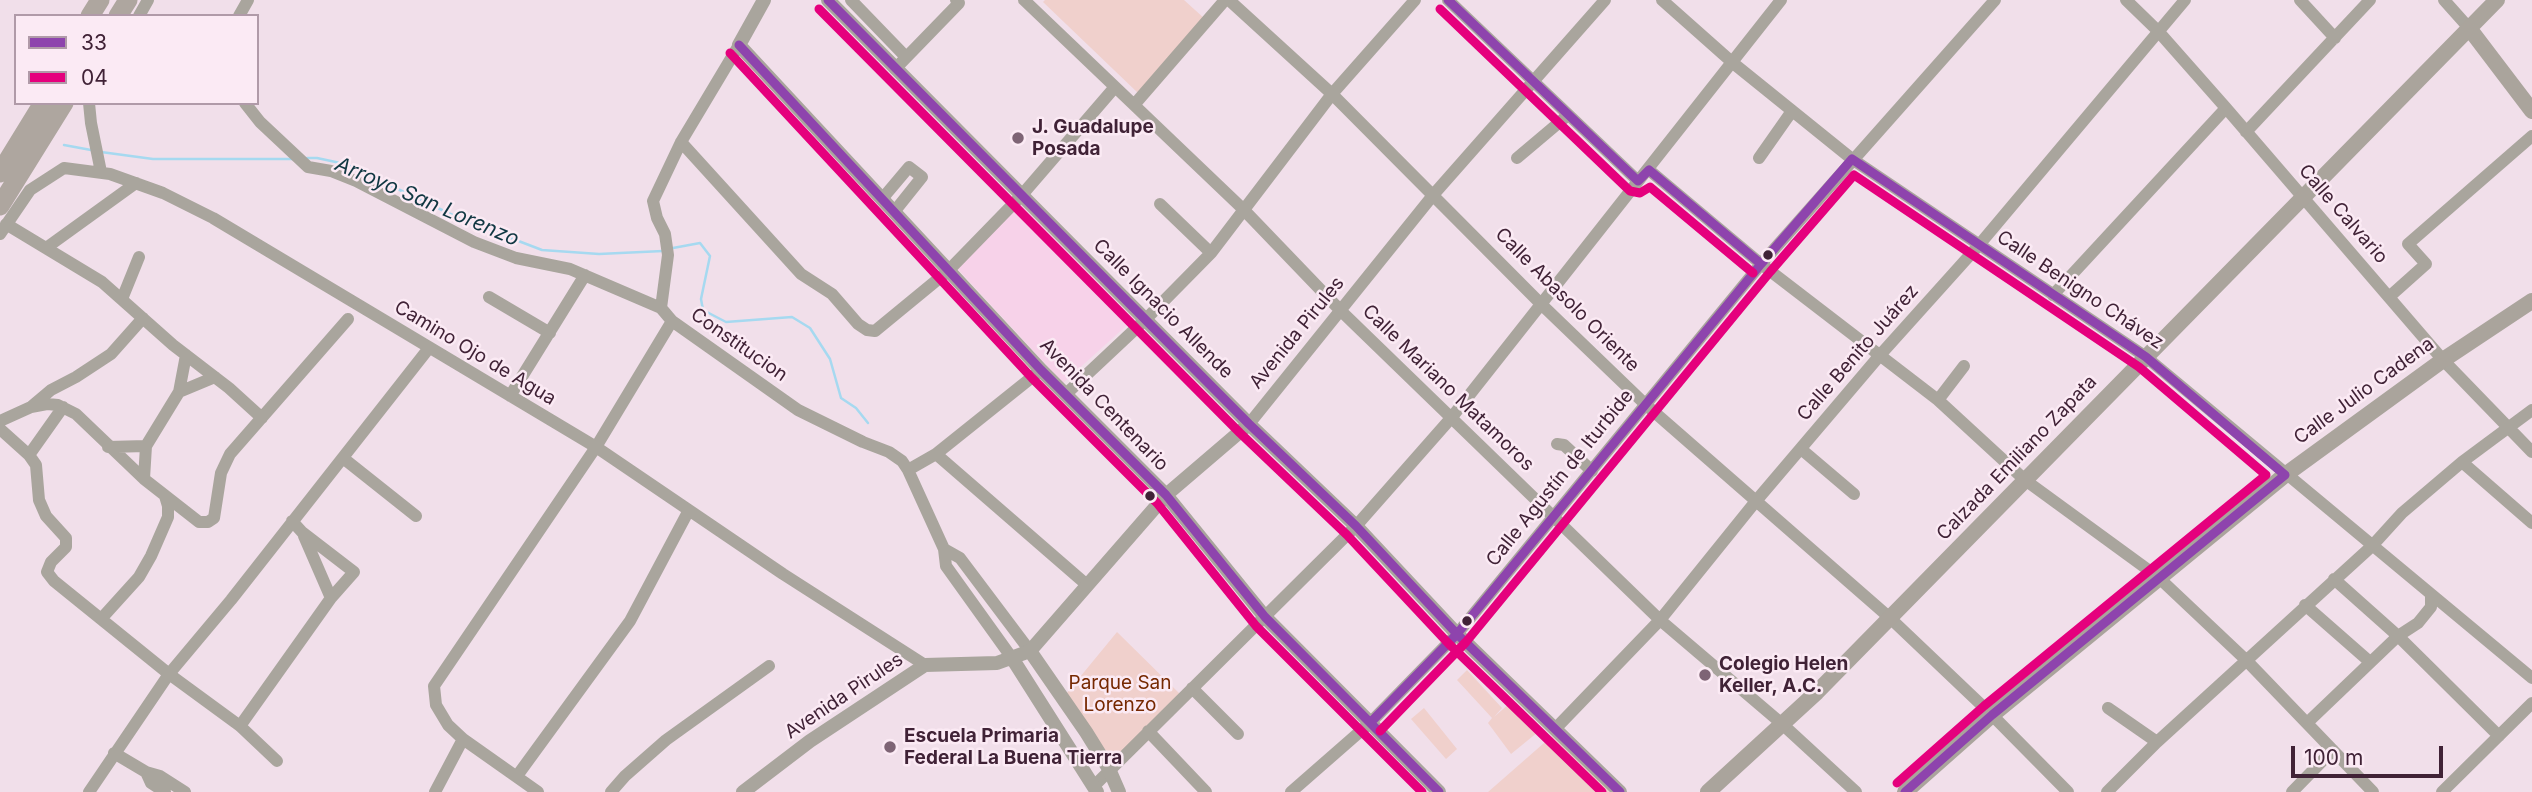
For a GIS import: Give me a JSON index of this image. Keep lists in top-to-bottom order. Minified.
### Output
{"streets":{"main road":["Calle Julio Cadena","Calzada Emiliano Zapata"],"street":["Calle Calvario","Calle Benigno Chávez","Calle Abasolo Oriente","Calle Ignacio Allende","Avenida Pirules","Constitucion","Camino Ojo de Agua","Calle Benito Juárez","Calle Mariano Matamoros","Avenida Centenario","Calle Agustín de Iturbide"]},"crossings":[["Calle Calvario","Calle Benito Juárez"],["Calle Calvario","Calle Julio Cadena"],["Calle Calvario","Calzada Emiliano Zapata"],["Calle Benigno Chávez","Calle Benito Juárez"],["Calle Benigno Chávez","Calle Julio Cadena"],["Calle Benigno Chávez","Calzada Emiliano Zapata"],["Calle Benigno Chávez","Calle Agustín de Iturbide"],["Calle Abasolo Oriente","Avenida Pirules"],["Calle Abasolo Oriente","Calle Benito Juárez"],["Calle Abasolo Oriente","Calle Julio Cadena"],["Calle Abasolo Oriente","Calzada Emiliano Zapata"],["Calle Abasolo Oriente","Calle Agustín de Iturbide"],["Calle Ignacio Allende","Avenida Pirules"],["Calle Ignacio Allende","Calle Benito Juárez"],["Calle Ignacio Allende","Calle Agustín de Iturbide"],["Avenida Pirules","Constitucion"],["Avenida Pirules","Camino Ojo de Agua"],["Avenida Pirules","Calle Mariano Matamoros"],["Avenida Pirules","Avenida Centenario"],["Constitucion","Avenida Centenario"],["Calle Benito Juárez","Calle Mariano Matamoros"],["Calle Mariano Matamoros","Calzada Emiliano Zapata"],["Calle Mariano Matamoros","Calle Agustín de Iturbide"],["Avenida Centenario","Calle Agustín de Iturbide"]],"water":["Arroyo San Lorenzo"],"parks":["Parque San Lorenzo"],"places":["J. Guadalupe Posada","Colegio Helen Keller, A.C.","Escuela Primaria Federal La Buena Tierra"],"lines":["transit line 33","transit line 04"],"legend":["33","04"],"scale_bar":"100 m"}
